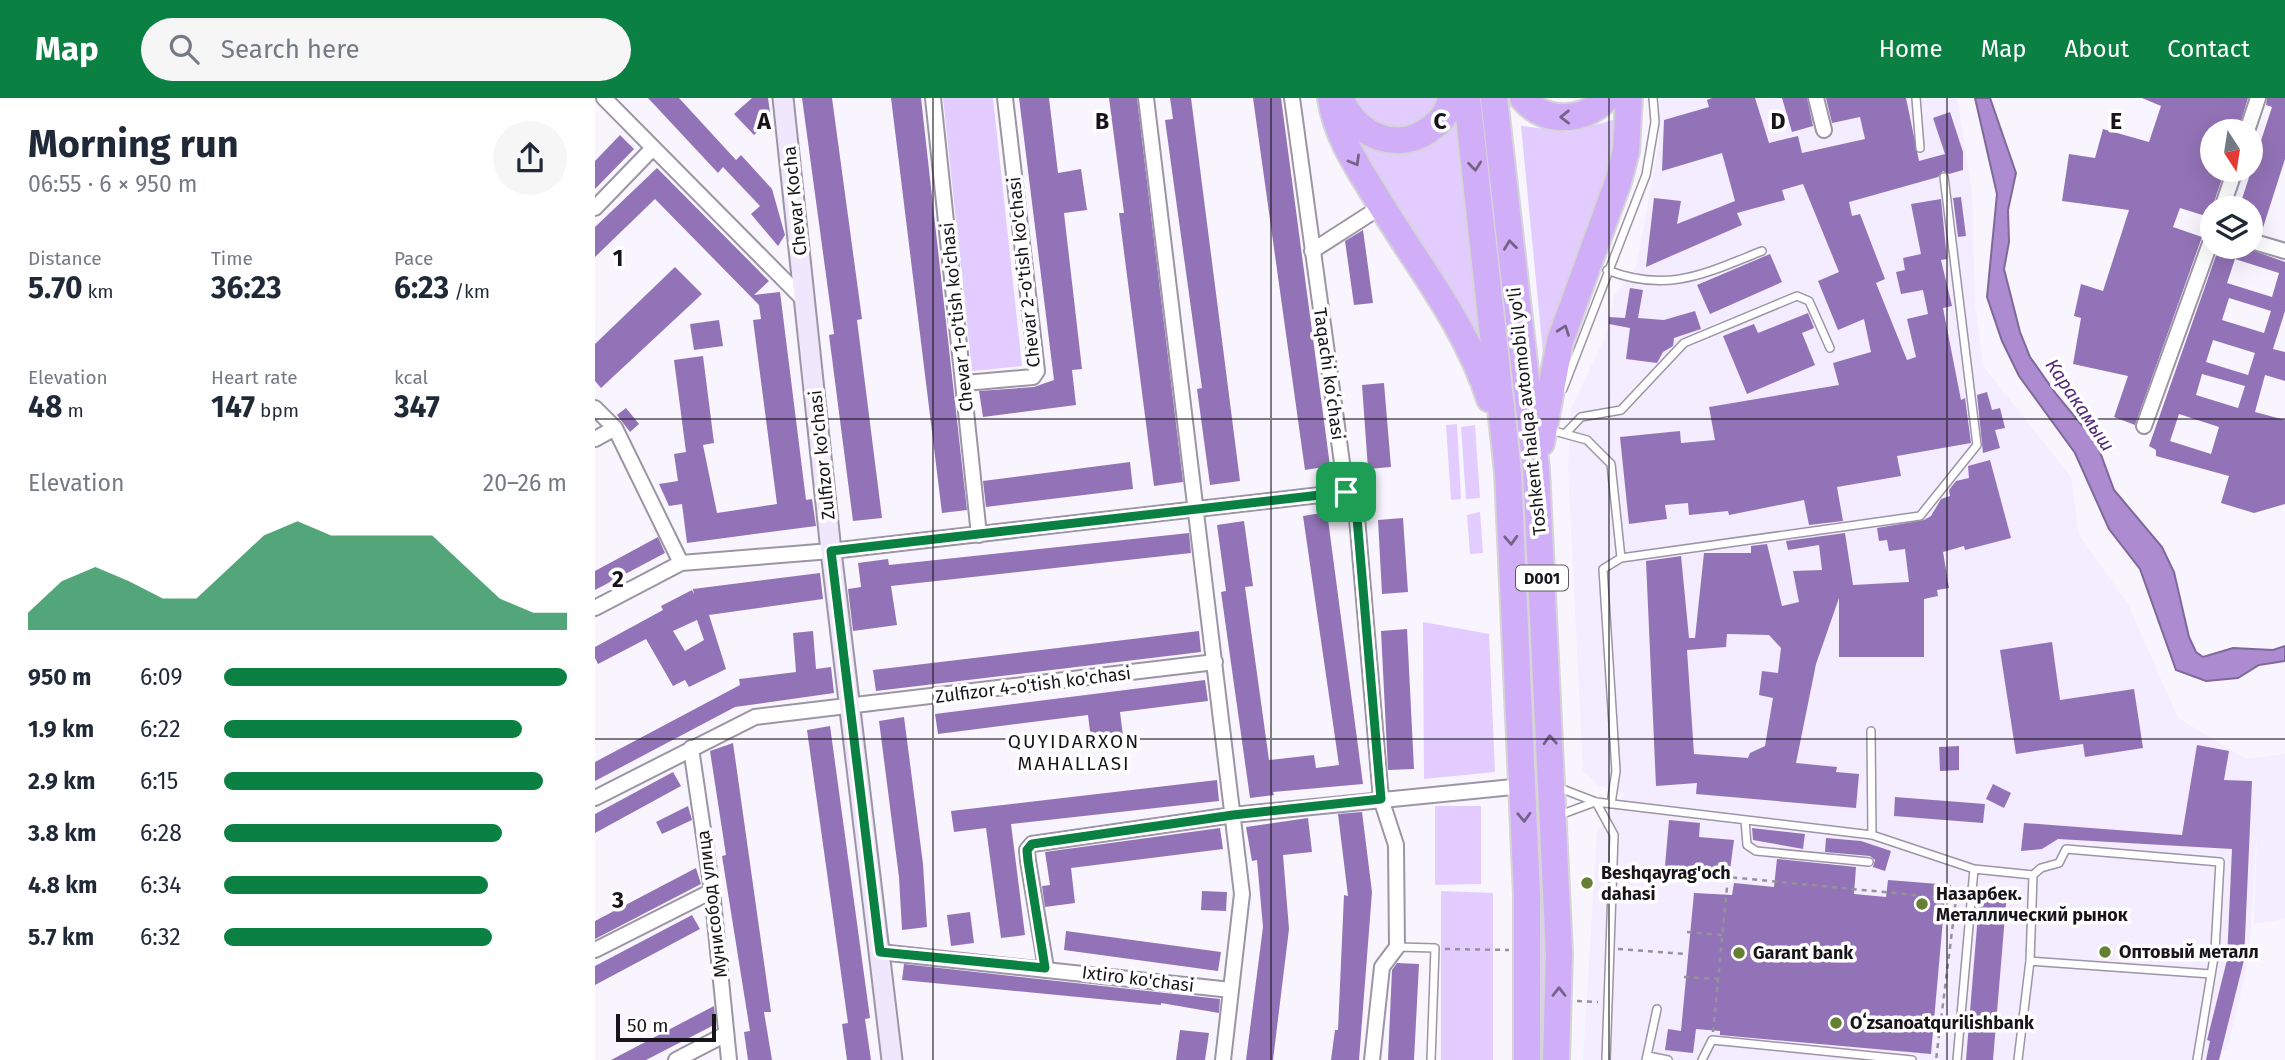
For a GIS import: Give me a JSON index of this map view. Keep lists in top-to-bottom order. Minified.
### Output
{"streets":{"highway":["Toshkent halqa avtomobil yo'li","D001"],"street":["Chevar Kocha","Chevar 2-o'tish ko'chasi","Chevar 1-o'tish ko'chasi","Taqachi koʻchasi","Zulfizor ko'chasi","Zulfizor 4-o'tish ko'chasi","Мунисобод улица","Ixtiro ko'chasi"]},"crossings":[["Chevar Kocha","Zulfizor ko'chasi"],["Chevar 2-o'tish ko'chasi","Chevar 1-o'tish ko'chasi"],["Zulfizor ko'chasi","Zulfizor 4-o'tish ko'chasi"],["Zulfizor ko'chasi","Ixtiro ko'chasi"],["Zulfizor 4-o'tish ko'chasi","Мунисобод улица"]],"districts":["QUYIDARXON MAHALLASI"],"water":["Каракамыш"],"places":["Beshqayrag'och dahasi","Назарбек. Металлический рынок","Оптовый металл","Garant bank","Oʻzsanoatqurilishbank"],"scale_bar":"50 m","north":"bottom","page":{"header":"Map","search":"Search here","nav":["Home","Map","About","Contact"],"heading":["Morning run","06:55 · 6 × 950 m"],"stats":[["Distance","5.70 km"],["Time","36:23"],["Pace","6:23 /km"],["Elevation","48 m"],["Heart rate","147 bpm"],["kcal","347"]],"chart":["Elevation","20–26 m"],"list":[{"name":"950 m","note":"6:09"},{"name":"1.9 km","note":"6:22"},{"name":"2.9 km","note":"6:15"},{"name":"3.8 km","note":"6:28"},{"name":"4.8 km","note":"6:34"},{"name":"5.7 km","note":"6:32"}],"scale":"50 m"},"grid":{"columns":["A","B","C","D","E"],"rows":["1","2","3"]}}
